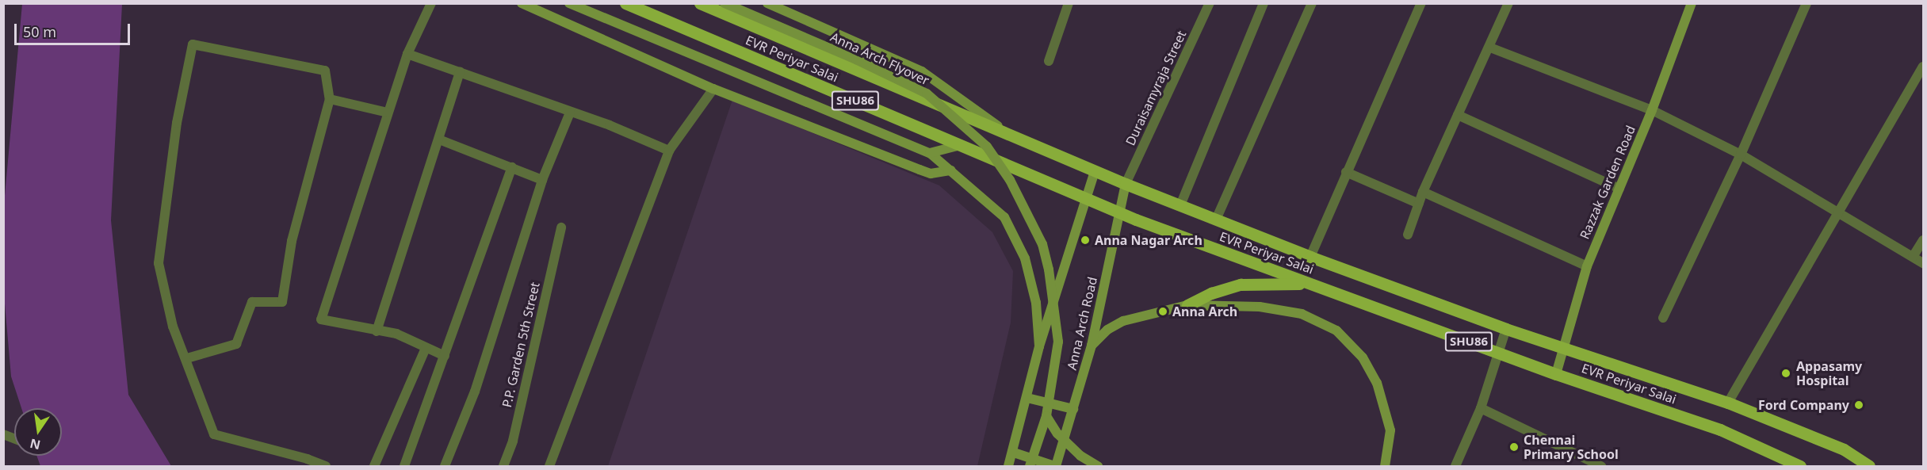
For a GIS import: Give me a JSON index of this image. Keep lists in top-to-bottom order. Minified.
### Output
{"streets":{"main road":["EVR Periyar Salai","Anna Arch Flyover","SHU86","Razzak Garden Road","Anna Arch Road"],"street":["Duraisamyraja Street","P.P. Garden 5th Street"]},"crossings":[["EVR Periyar Salai","Duraisamyraja Street"],["EVR Periyar Salai","Razzak Garden Road"],["EVR Periyar Salai","Anna Arch Road"],["Duraisamyraja Street","Anna Arch Road"]],"places":["Anna Nagar Arch","Anna Arch","Appasamy Hospital","Ford Company","Chennai Primary School"],"scale_bar":"50 m","north":"bottom"}
